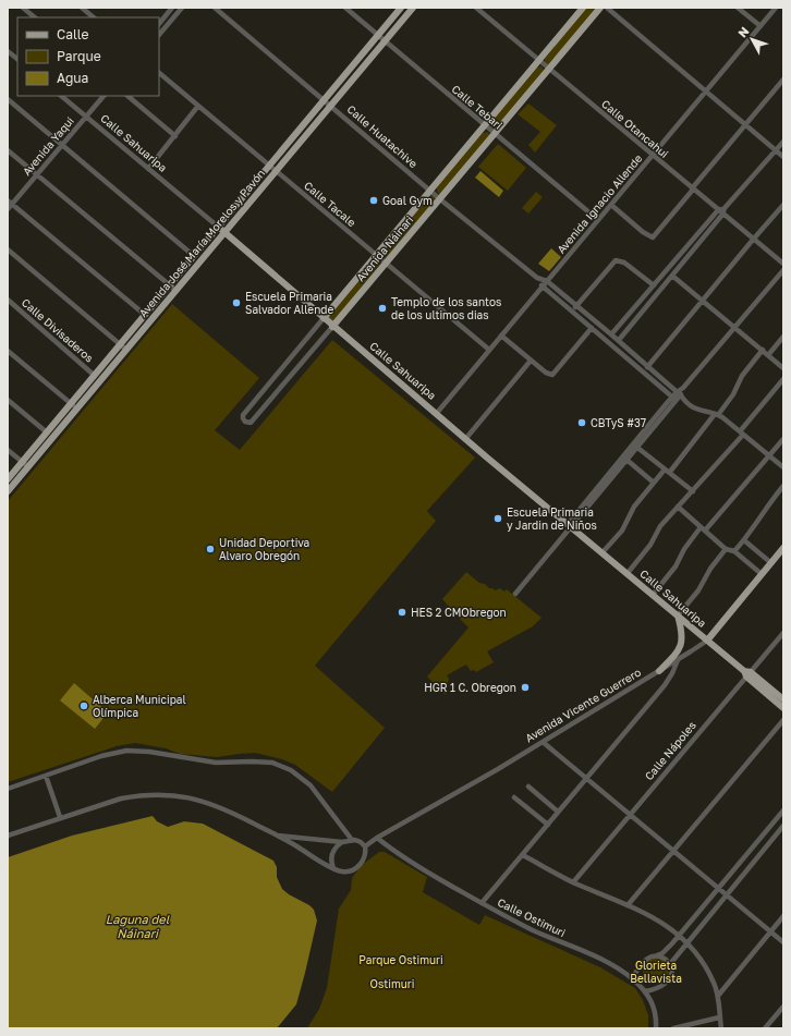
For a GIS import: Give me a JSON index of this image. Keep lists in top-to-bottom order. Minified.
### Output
{"streets":{"main road":["Calle Sahuaripa","Avenida José María Morelos y Pavón","Avenida Náinari","Avenida Vicente Guerrero"],"street":["Calle Tebari","Calle Otancahui","Calle Huatachive","Avenida Yaqui","Calle Tacale","Avenida Ignacio Allende","Calle Divisaderos","Calle Nápoles","Calle Ostimuri"]},"crossings":[["Calle Tebari","Avenida Ignacio Allende"],["Calle Tebari","Avenida José María Morelos y Pavón"],["Calle Tebari","Avenida Náinari"],["Calle Otancahui","Avenida Ignacio Allende"],["Calle Otancahui","Avenida Náinari"],["Calle Huatachive","Avenida Ignacio Allende"],["Calle Huatachive","Avenida José María Morelos y Pavón"],["Calle Huatachive","Avenida Náinari"],["Calle Sahuaripa","Avenida Yaqui"],["Calle Sahuaripa","Avenida Ignacio Allende"],["Calle Sahuaripa","Avenida José María Morelos y Pavón"],["Calle Sahuaripa","Avenida Náinari"],["Calle Sahuaripa","Avenida Vicente Guerrero"],["Calle Sahuaripa","Calle Nápoles"],["Calle Tacale","Avenida Ignacio Allende"],["Calle Tacale","Avenida José María Morelos y Pavón"],["Calle Tacale","Avenida Náinari"],["Avenida José María Morelos y Pavón","Calle Divisaderos"],["Avenida Vicente Guerrero","Calle Ostimuri"]],"water":["Laguna del Náinari"],"parks":["Parque Ostimuri","Glorieta Bellavista","Ostimuri"],"places":["Goal Gym","Escuela Primaria Salvador Allende","Templo de los santos de los ultimos dias","CBTyS #37","Escuela Primaria y Jardin de Niños","Unidad Deportiva Alvaro Obregón","HES 2 CMObregon","HGR 1 C. Obregon","Alberca Municipal Olímpica"],"legend":["Calle","Parque","Agua"],"north":"top left"}
